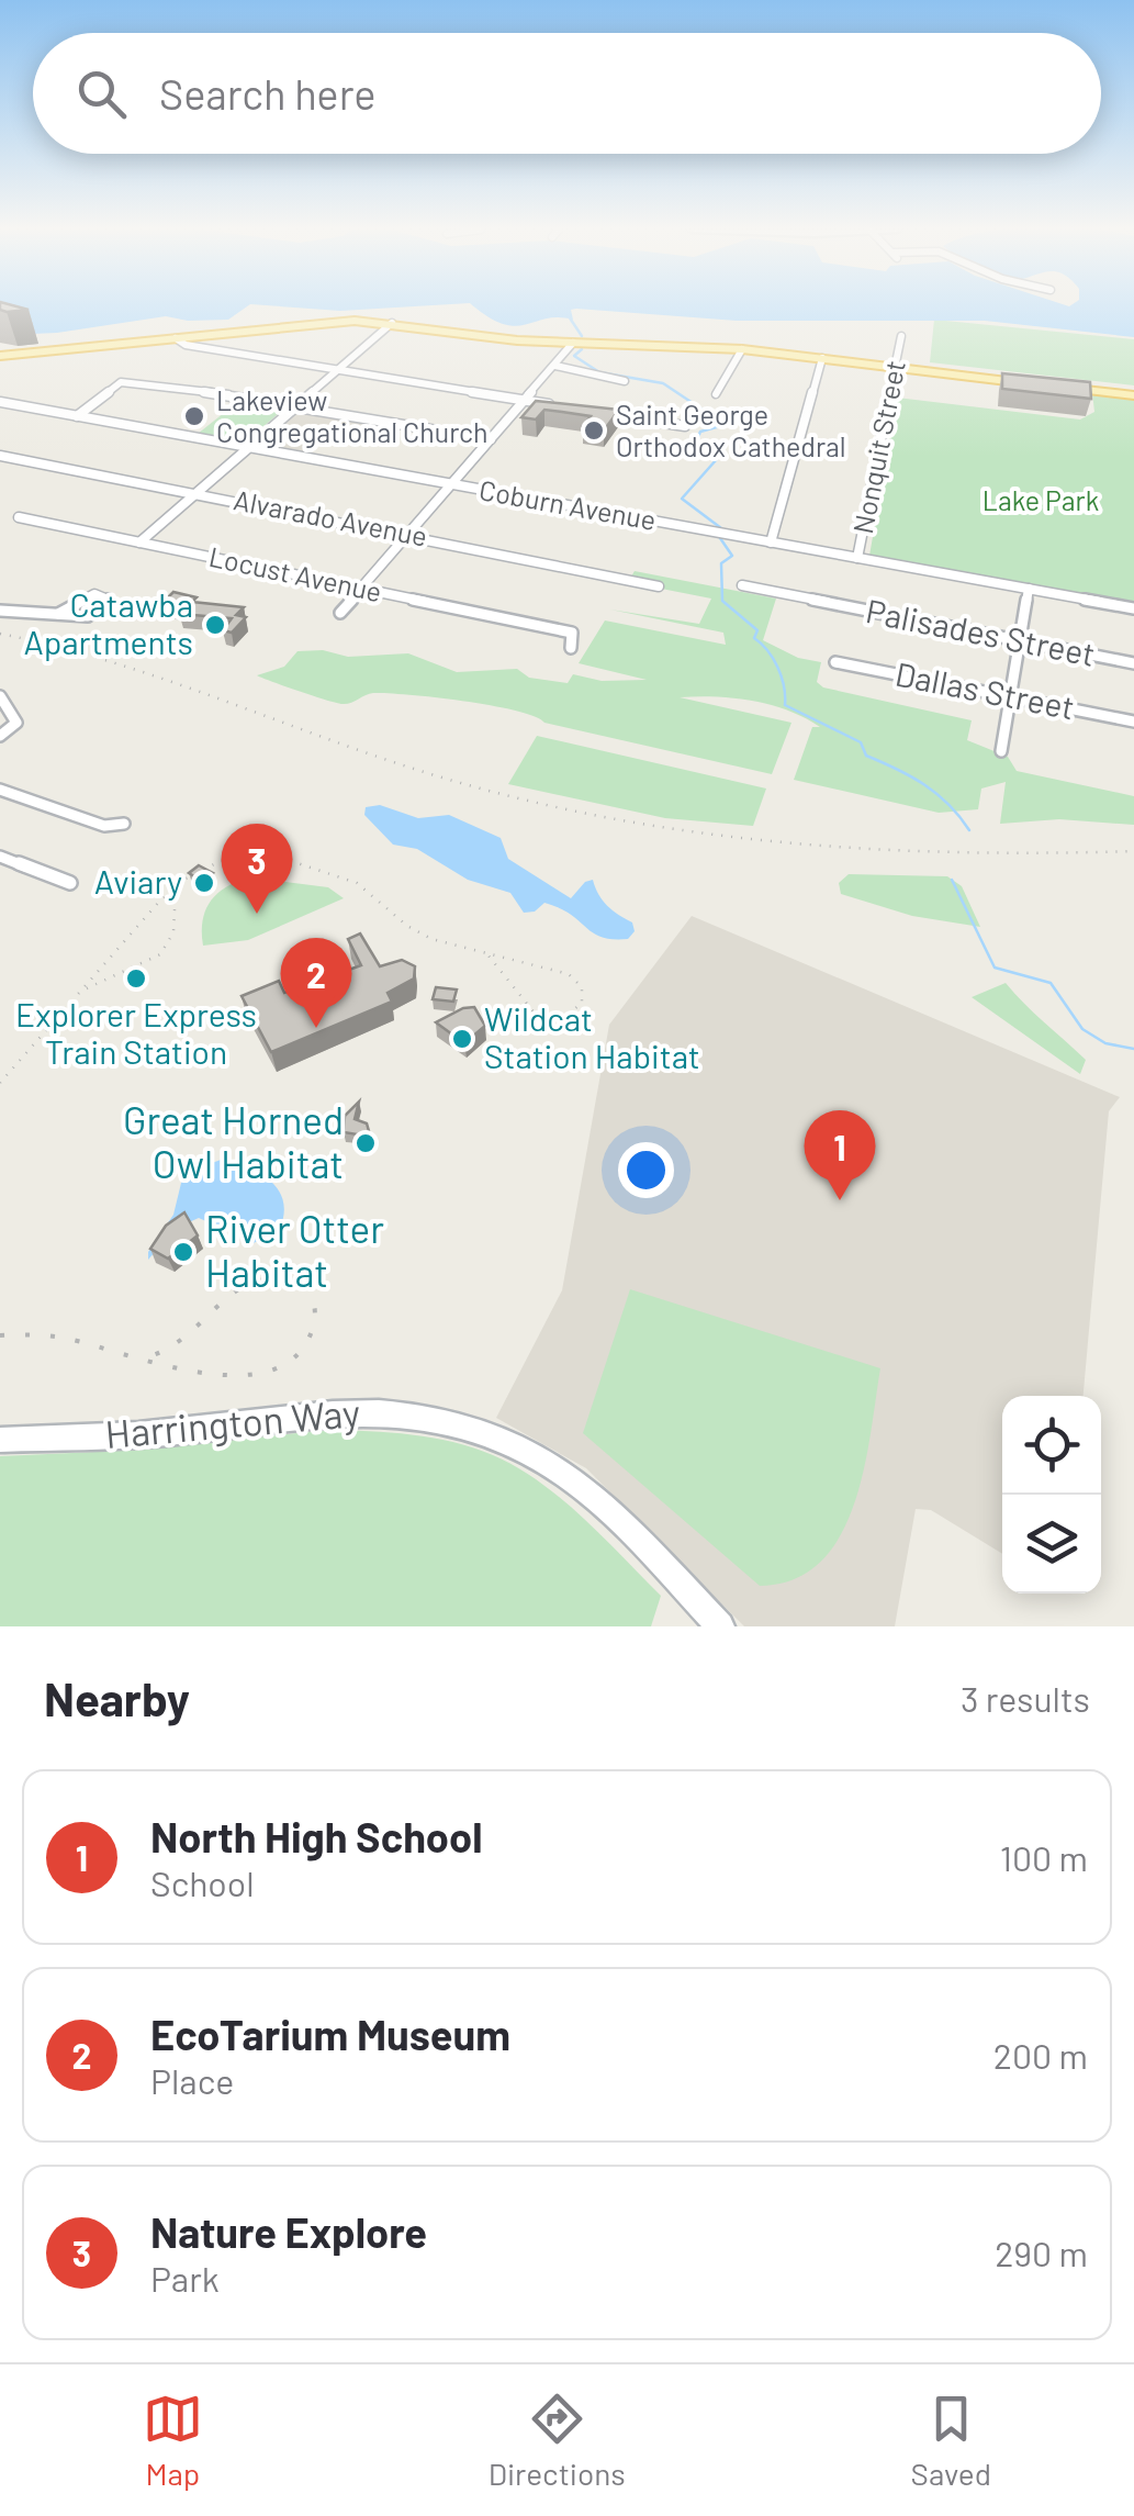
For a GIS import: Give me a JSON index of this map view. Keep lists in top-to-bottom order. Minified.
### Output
{"streets":{"street":["Nonquit Street","Coburn Avenue","Alvarado Avenue","Locust Avenue","Palisades Street","Dallas Street","Harrington Way"]},"crossings":[["Nonquit Street","Coburn Avenue"]],"parks":["Lake Park"],"places":["Lakeview Congregational Church","Saint George Orthodox Cathedral","Catawba Apartments","Aviary","Explorer Express Train Station","Wildcat Station Habitat","Great Horned Owl Habitat","River Otter Habitat"],"page":{"search":"Search here","pins":["3","2","1"],"heading":["Nearby","3 results"],"list":[{"mark":"1","name":"North High School","note":"School","value":"100 m"},{"mark":"2","name":"EcoTarium Museum","note":"Place","value":"200 m"},{"mark":"3","name":"Nature Explore","note":"Park","value":"290 m"}],"nav":["Map","Directions","Saved"]}}
